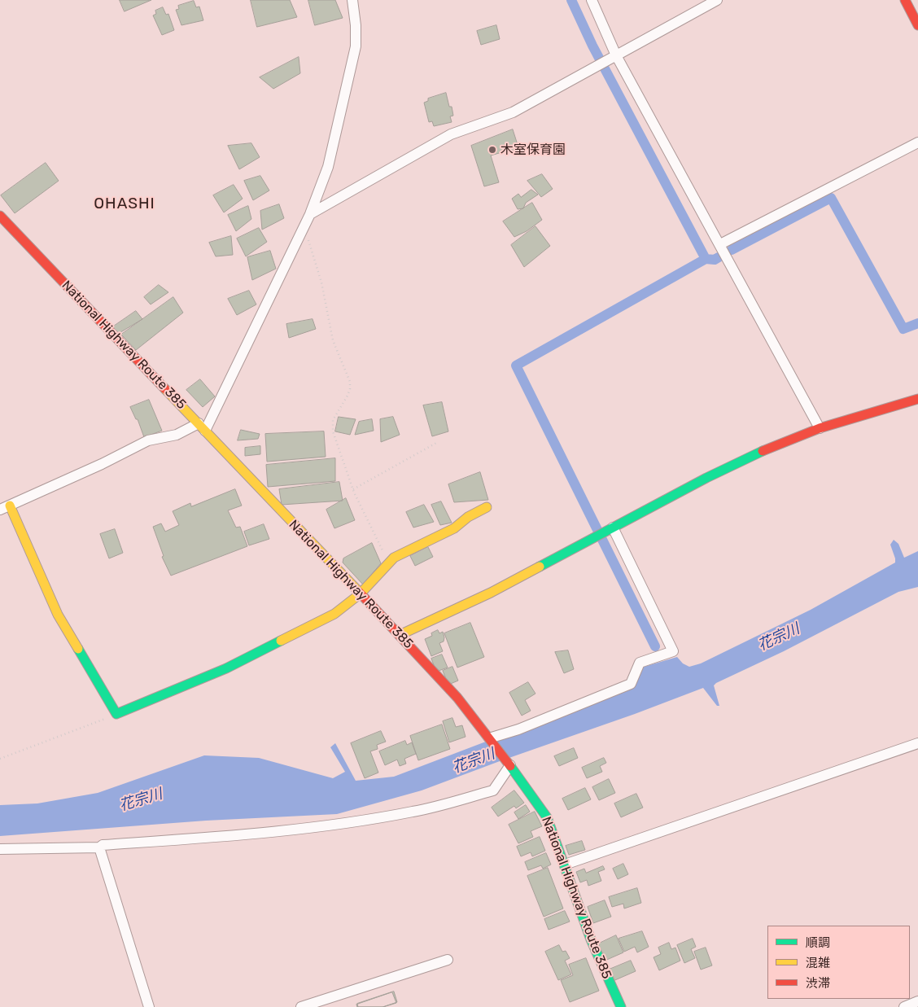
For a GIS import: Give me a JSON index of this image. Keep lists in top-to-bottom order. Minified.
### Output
{"streets":{"main road":["National Highway Route 385"]},"districts":["OHASHI"],"water":["花宗川"],"places":["木室保育園"],"legend":["順調","混雑","渋滞"]}
